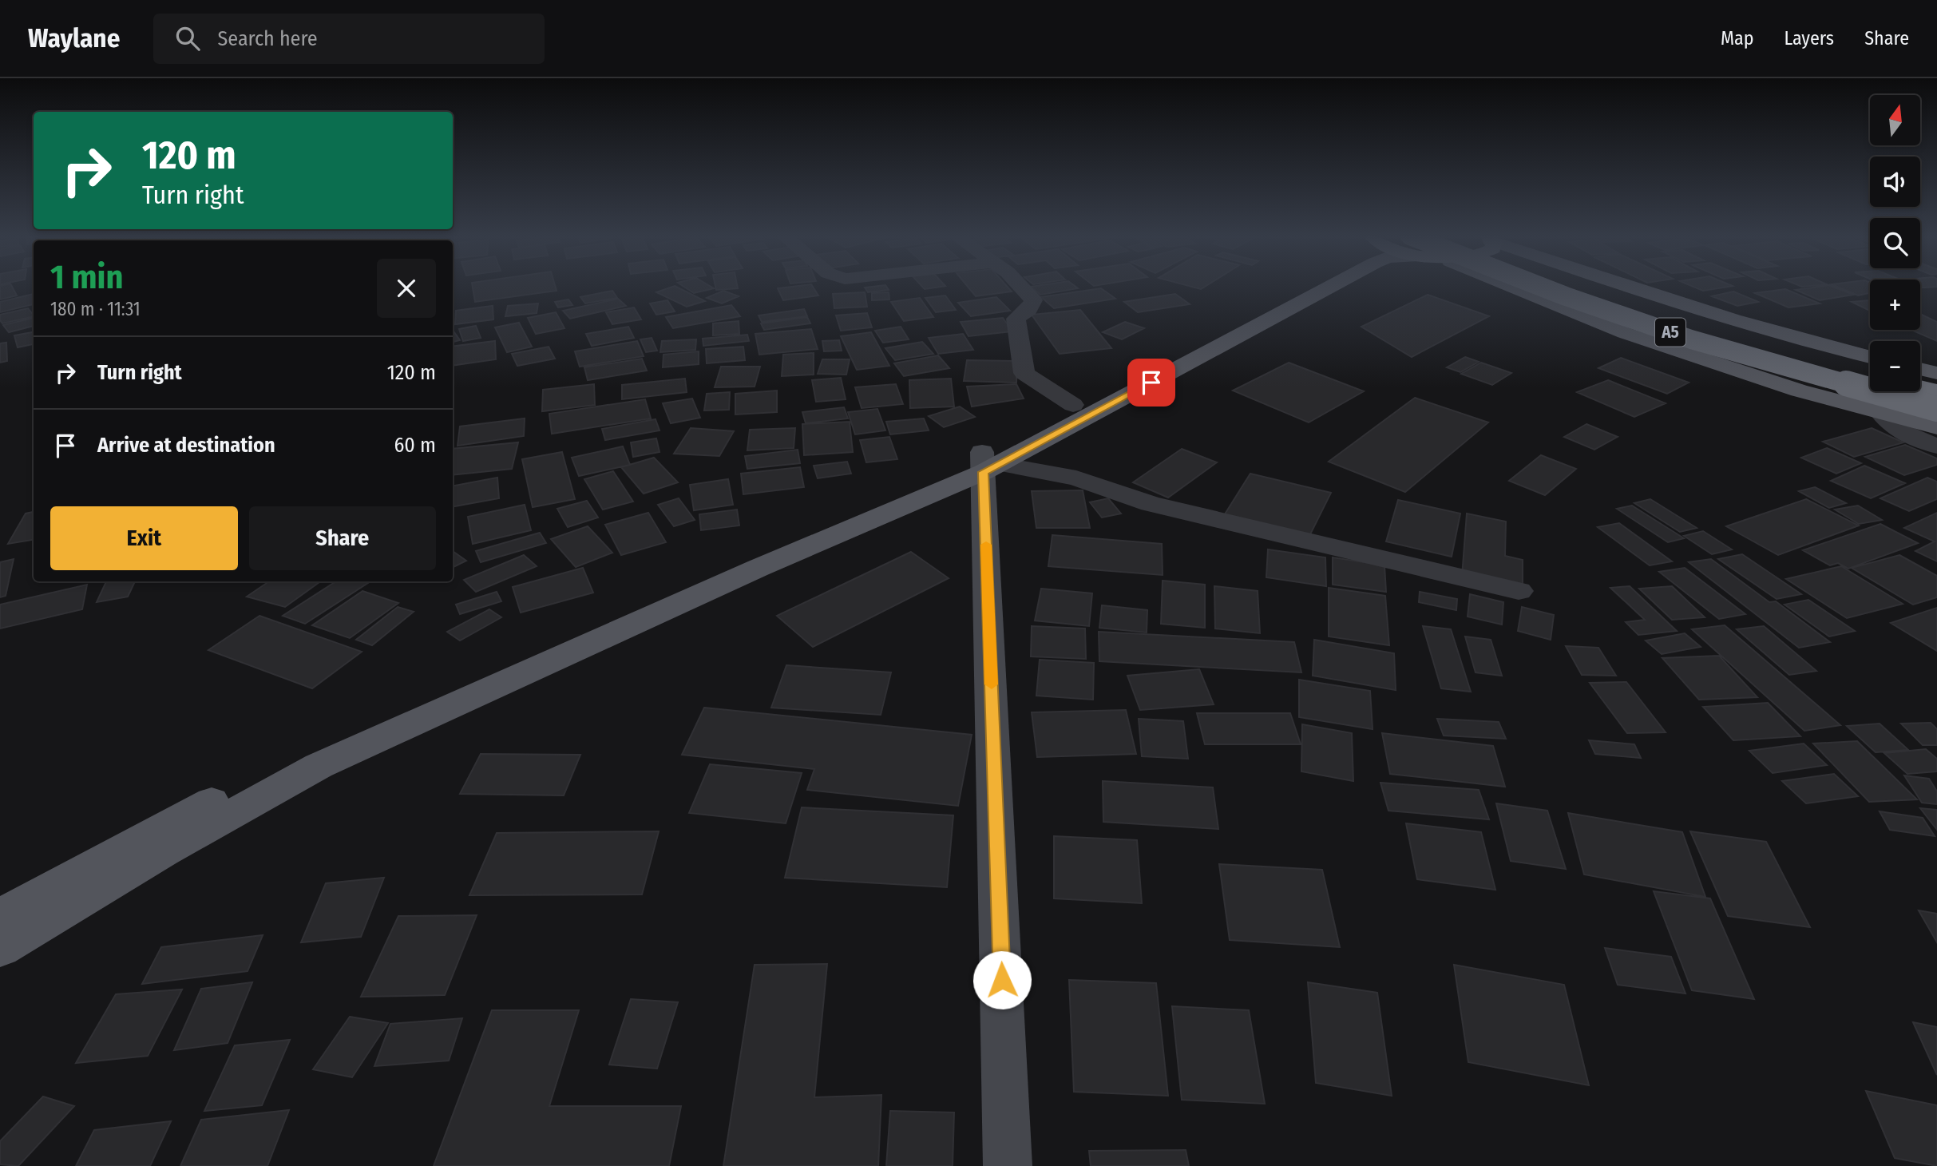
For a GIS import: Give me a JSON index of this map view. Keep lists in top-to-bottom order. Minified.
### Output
{"streets":{"highway":["A5"]},"north":"top","page":{"header":"Waylane","search":"Search here","nav":["Map","Layers","Share"],"map_buttons":["+","−"],"turn":["120 m","Turn right"],"heading":["1 min","180 m · 11:31"],"list":[{"name":"Turn right","value":"120 m"},{"name":"Arrive at destination","value":"60 m"}],"buttons":["Exit","Share"]}}
